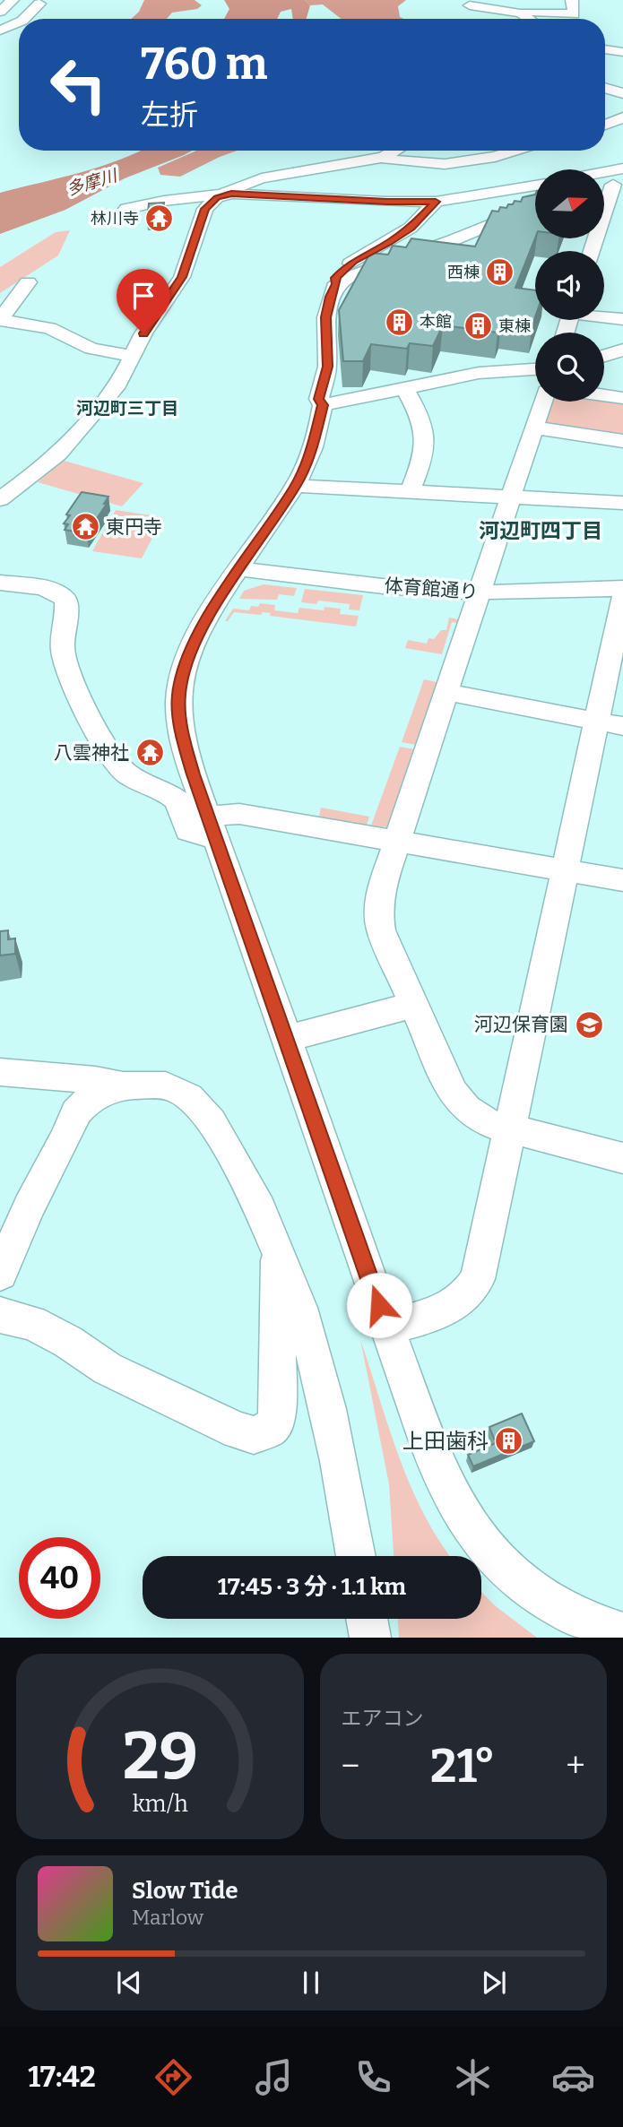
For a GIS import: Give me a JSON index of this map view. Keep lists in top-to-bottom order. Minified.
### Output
{"streets":{"street":["体育館通り"]},"districts":["河辺町三丁目","河辺町四丁目"],"water":["多摩川"],"places":{"temple":["林川寺","東円寺","八雲神社"],"building":["西棟","本館","東棟","上田歯科"],"school or university":["河辺保育園"]},"north":"right","page":{"turn":["760 m","左折"],"limit":"40","trip":"17:45 · 3 分 · 1.1 km","tile":"エアコン","heat":["−","21°","+"],"song":["Slow Tide","Marlow"],"tabs":"17:42","gauge":["29","km/h"]}}
